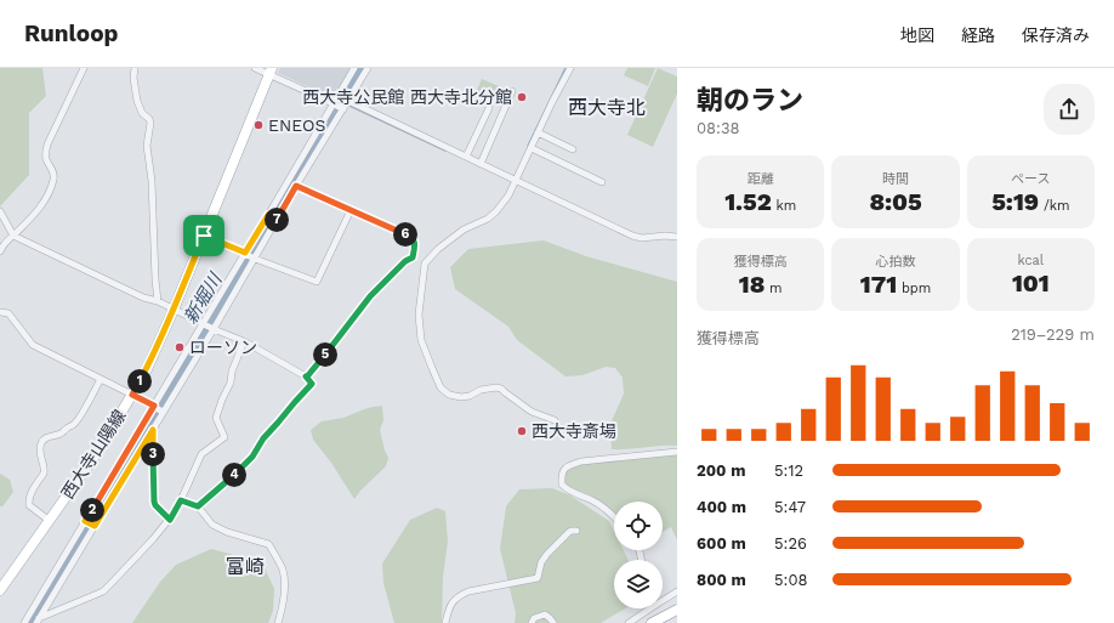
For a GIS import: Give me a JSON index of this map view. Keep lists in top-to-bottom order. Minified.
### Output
{"streets":{"main road":["西大寺山陽線"]},"districts":["西大寺北","富崎"],"water":["新堀川"],"places":["西大寺公民館 西大寺北分館","ENEOS","ローソン","西大寺斎場"],"page":{"header":"Runloop","nav":["地図","経路","保存済み"],"heading":["朝のラン","08:38"],"stats":[["距離","1.52 km"],["時間","8:05"],["ペース","5:19 /km"],["獲得標高","18 m"],["心拍数","171 bpm"],["kcal","101"]],"pins":["7","6","5","1","3","4","2"],"chart":["獲得標高","219–229 m"],"list":[{"name":"200 m","note":"5:12"},{"name":"400 m","note":"5:47"},{"name":"600 m","note":"5:26"},{"name":"800 m","note":"5:08"}]}}
